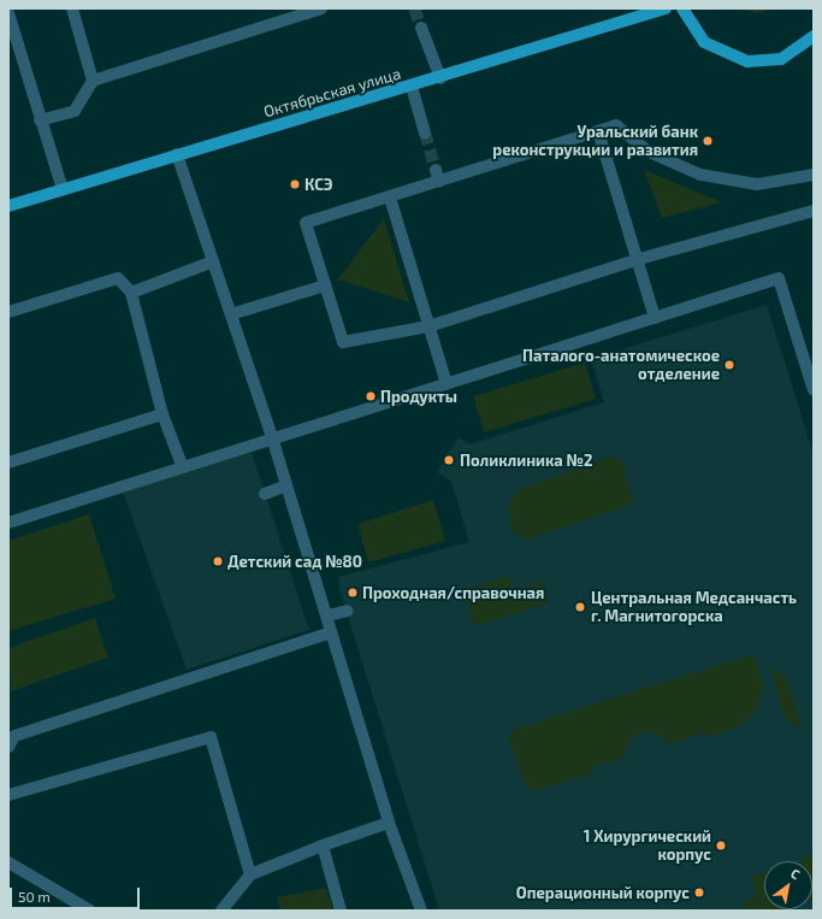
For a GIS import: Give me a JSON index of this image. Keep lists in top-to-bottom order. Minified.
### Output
{"streets":{"main road":["Октябрьская улица"]},"places":["Уральский банк реконструкции и развития","КСЭ","Паталого-анатомическое отделение","Продукты","Поликлиника №2","Детский сад №80","Проходная/справочная","Центральная Медсанчасть г. Магнитогорска","1 Хирургический корпус","Операционный корпус"],"scale_bar":"50 m","north":"top right"}
